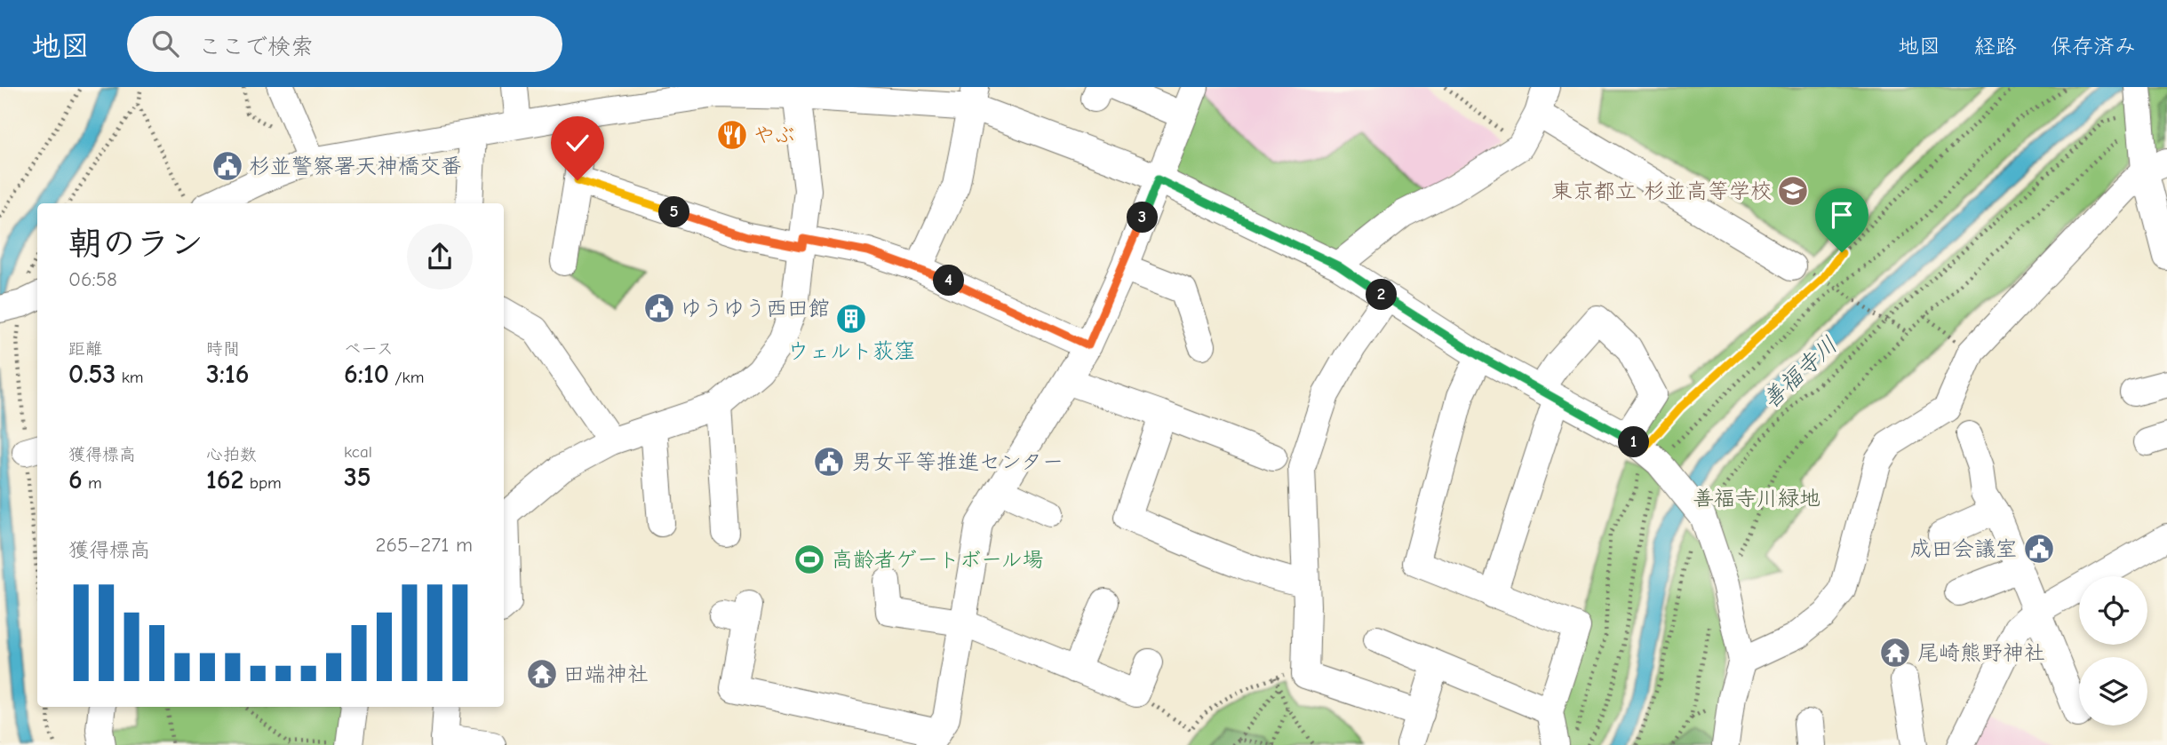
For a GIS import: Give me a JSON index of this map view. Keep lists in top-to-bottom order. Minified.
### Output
{"water":["善福寺川"],"parks":["善福寺川緑地"],"places":{"restaurant":["やぶ"],"public building":["杉並警察署天神橋交番","ゆうゆう西田館","男女平等推進センター","成田会議室"],"school or university":["東京都立 杉並高等学校"],"building":["ウェルト荻窪"],"sports":["高齢者ゲートボール場"],"temple":["尾崎熊野神社","田端神社"]},"page":{"header":"地図","search":"ここで検索","nav":["地図","経路","保存済み"],"pins":["5","3","4","2","1"],"heading":["朝のラン","06:58"],"stats":[["距離","0.53 km"],["時間","3:16"],["ペース","6:10 /km"],["獲得標高","6 m"],["心拍数","162 bpm"],["kcal","35"]],"chart":["獲得標高","265–271 m"]}}
